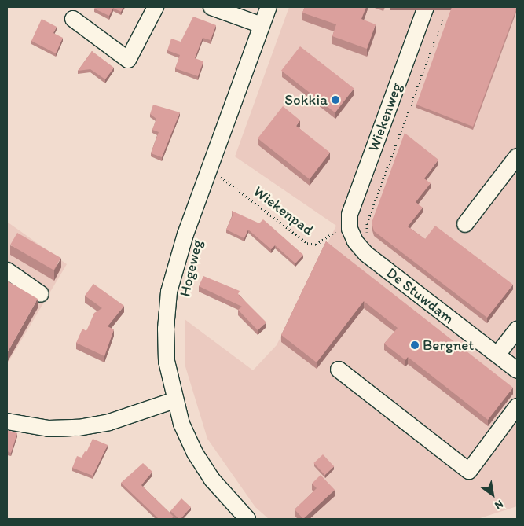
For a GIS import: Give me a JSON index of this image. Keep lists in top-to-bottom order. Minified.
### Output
{"streets":{"street":["Wiekenweg","Hogeweg","De Stuwdam"],"path":["Wiekenpad"]},"crossings":[["Wiekenweg","Wiekenpad"],["Wiekenweg","De Stuwdam"],["Wiekenpad","De Stuwdam"]],"places":["Sokkia","Bergnet"],"north":"bottom right"}
